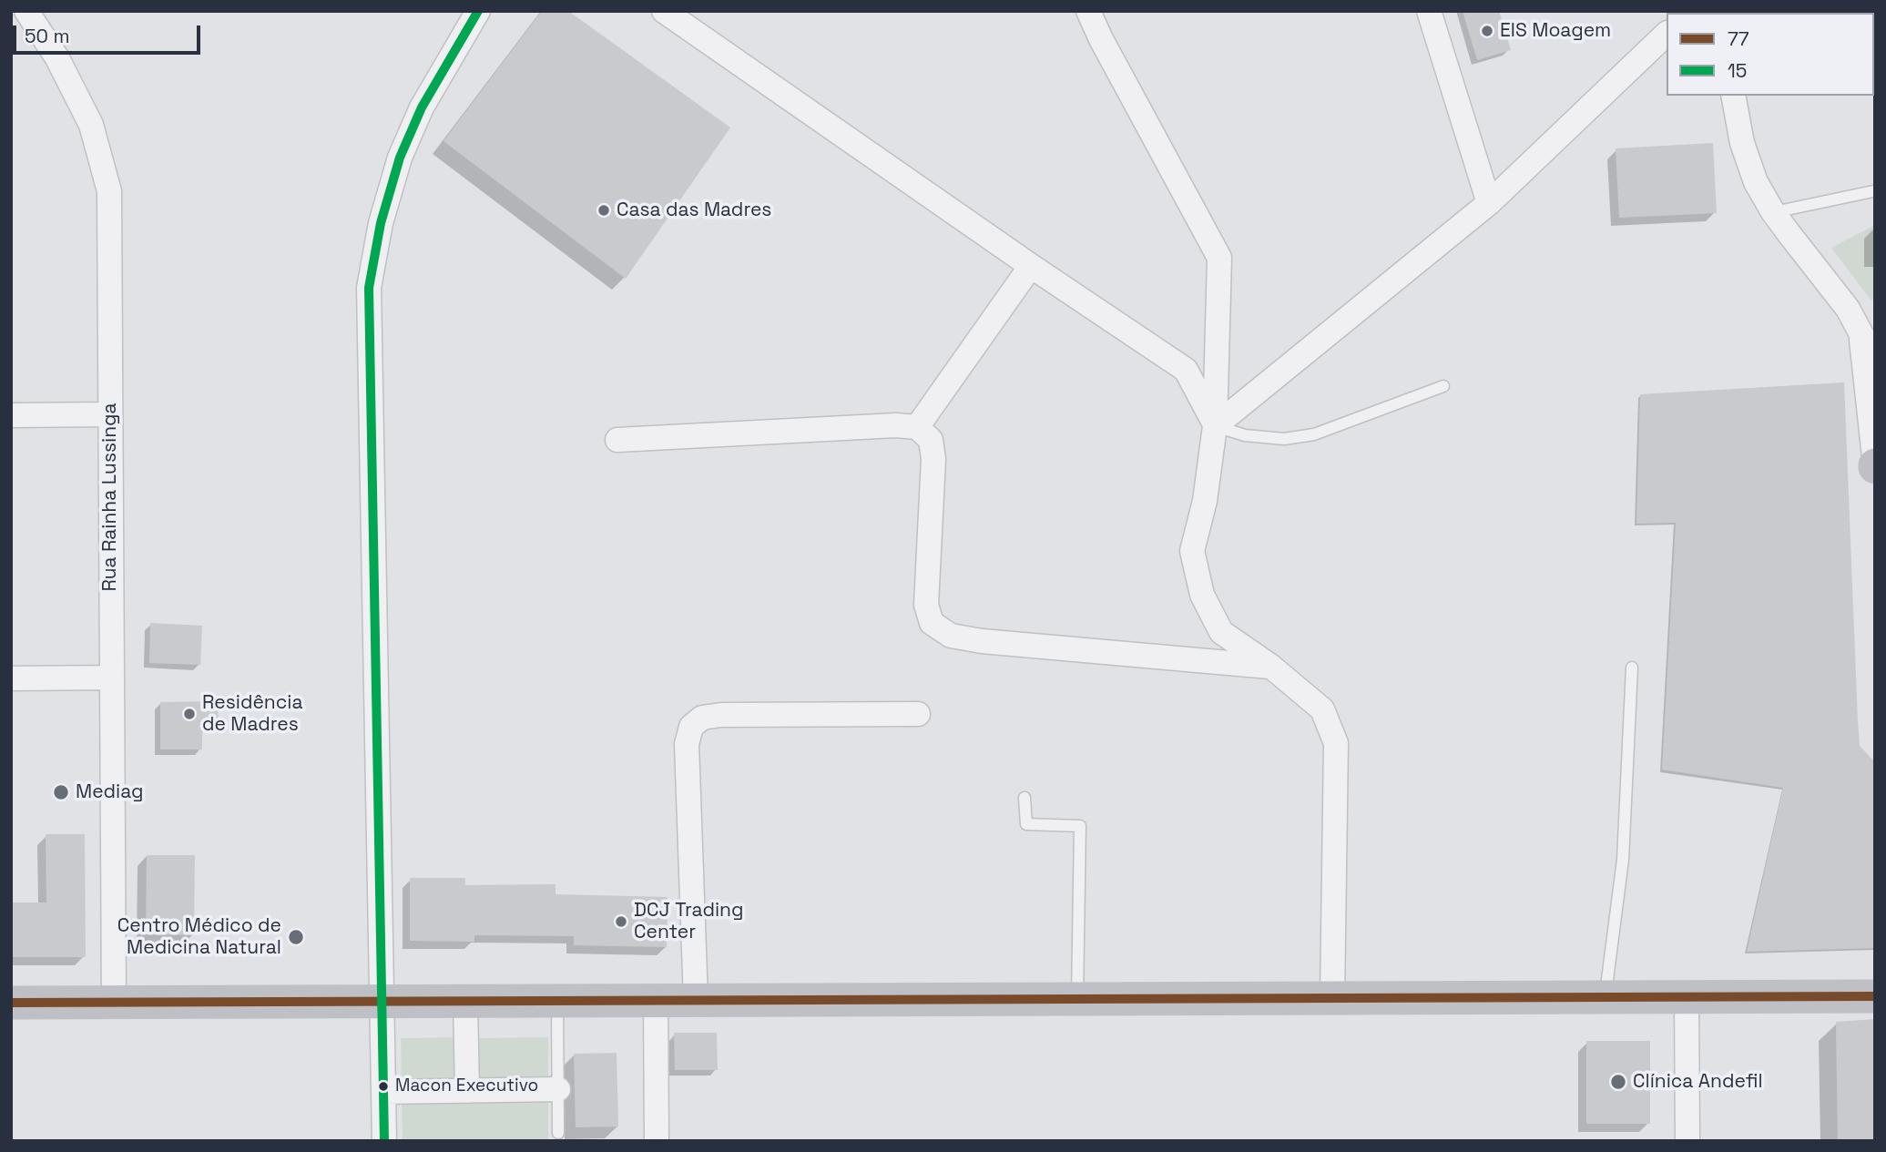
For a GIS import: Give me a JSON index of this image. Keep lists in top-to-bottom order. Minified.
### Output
{"streets":{"street":["Rua Rainha Lussinga"]},"places":["EIS Moagem","Casa das Madres","Residência de Madres","Mediag","DCJ Trading Center","Centro Médico de Medicina Natural","Clínica Andefil","Macon Executivo"],"lines":["transit line 15","transit line 77"],"legend":["77","15"],"scale_bar":"50 m"}
